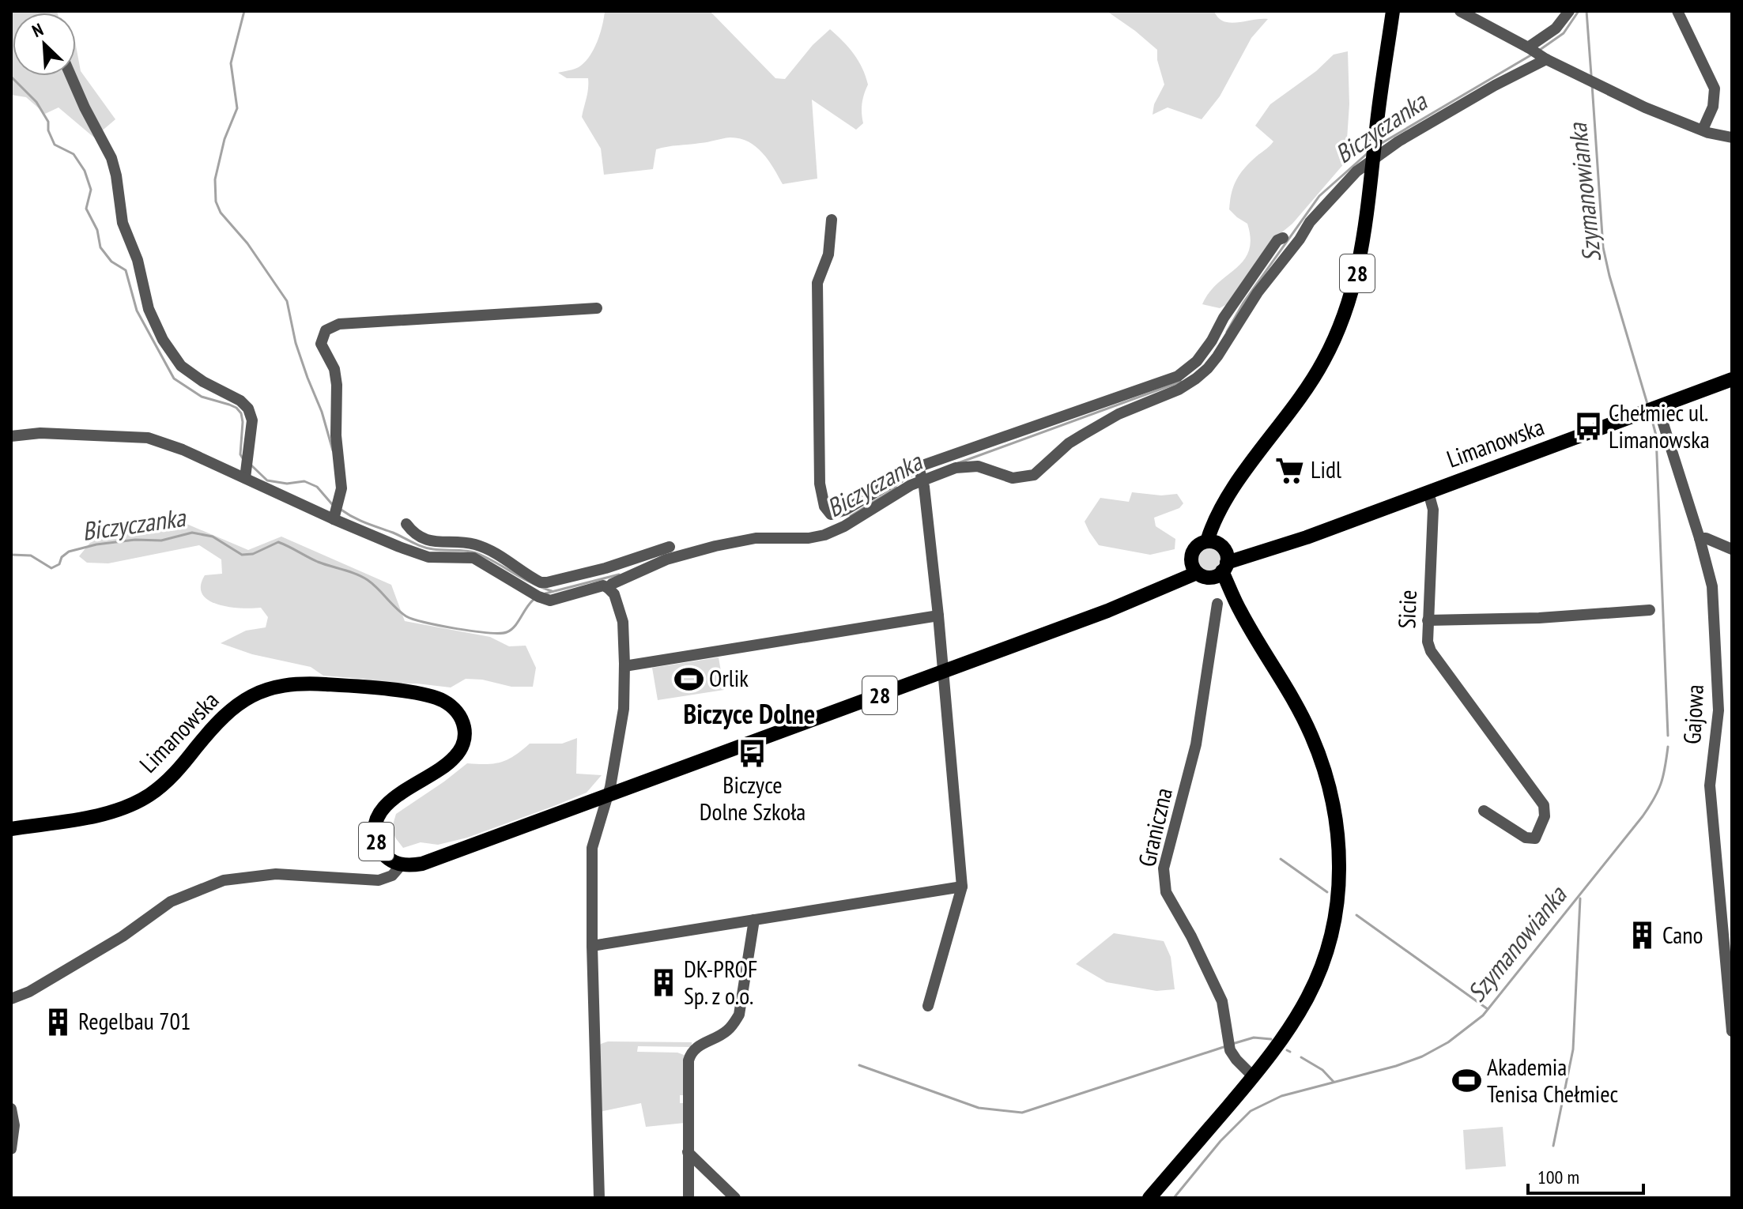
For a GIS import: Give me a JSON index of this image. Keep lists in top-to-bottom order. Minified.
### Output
{"streets":{"main road":["28","Limanowska"],"street":["Sicie","Gajowa","Graniczna"]},"crossings":[["28","Limanowska"],["Limanowska","Sicie"],["Limanowska","Gajowa"]],"districts":["Biczyce Dolne"],"water":["Biczyczanka","Szymanowianka"],"places":{"bus stop":["Chełmiec ul. Limanowska","Biczyce Dolne Szkoła"],"supermarket":["Lidl"],"sports":["Orlik","Akademia Tenisa Chełmiec"],"building":["Cano","DK-PROF Sp. z o.o.","Regelbau 701"]},"scale_bar":"100 m","north":"top left"}
